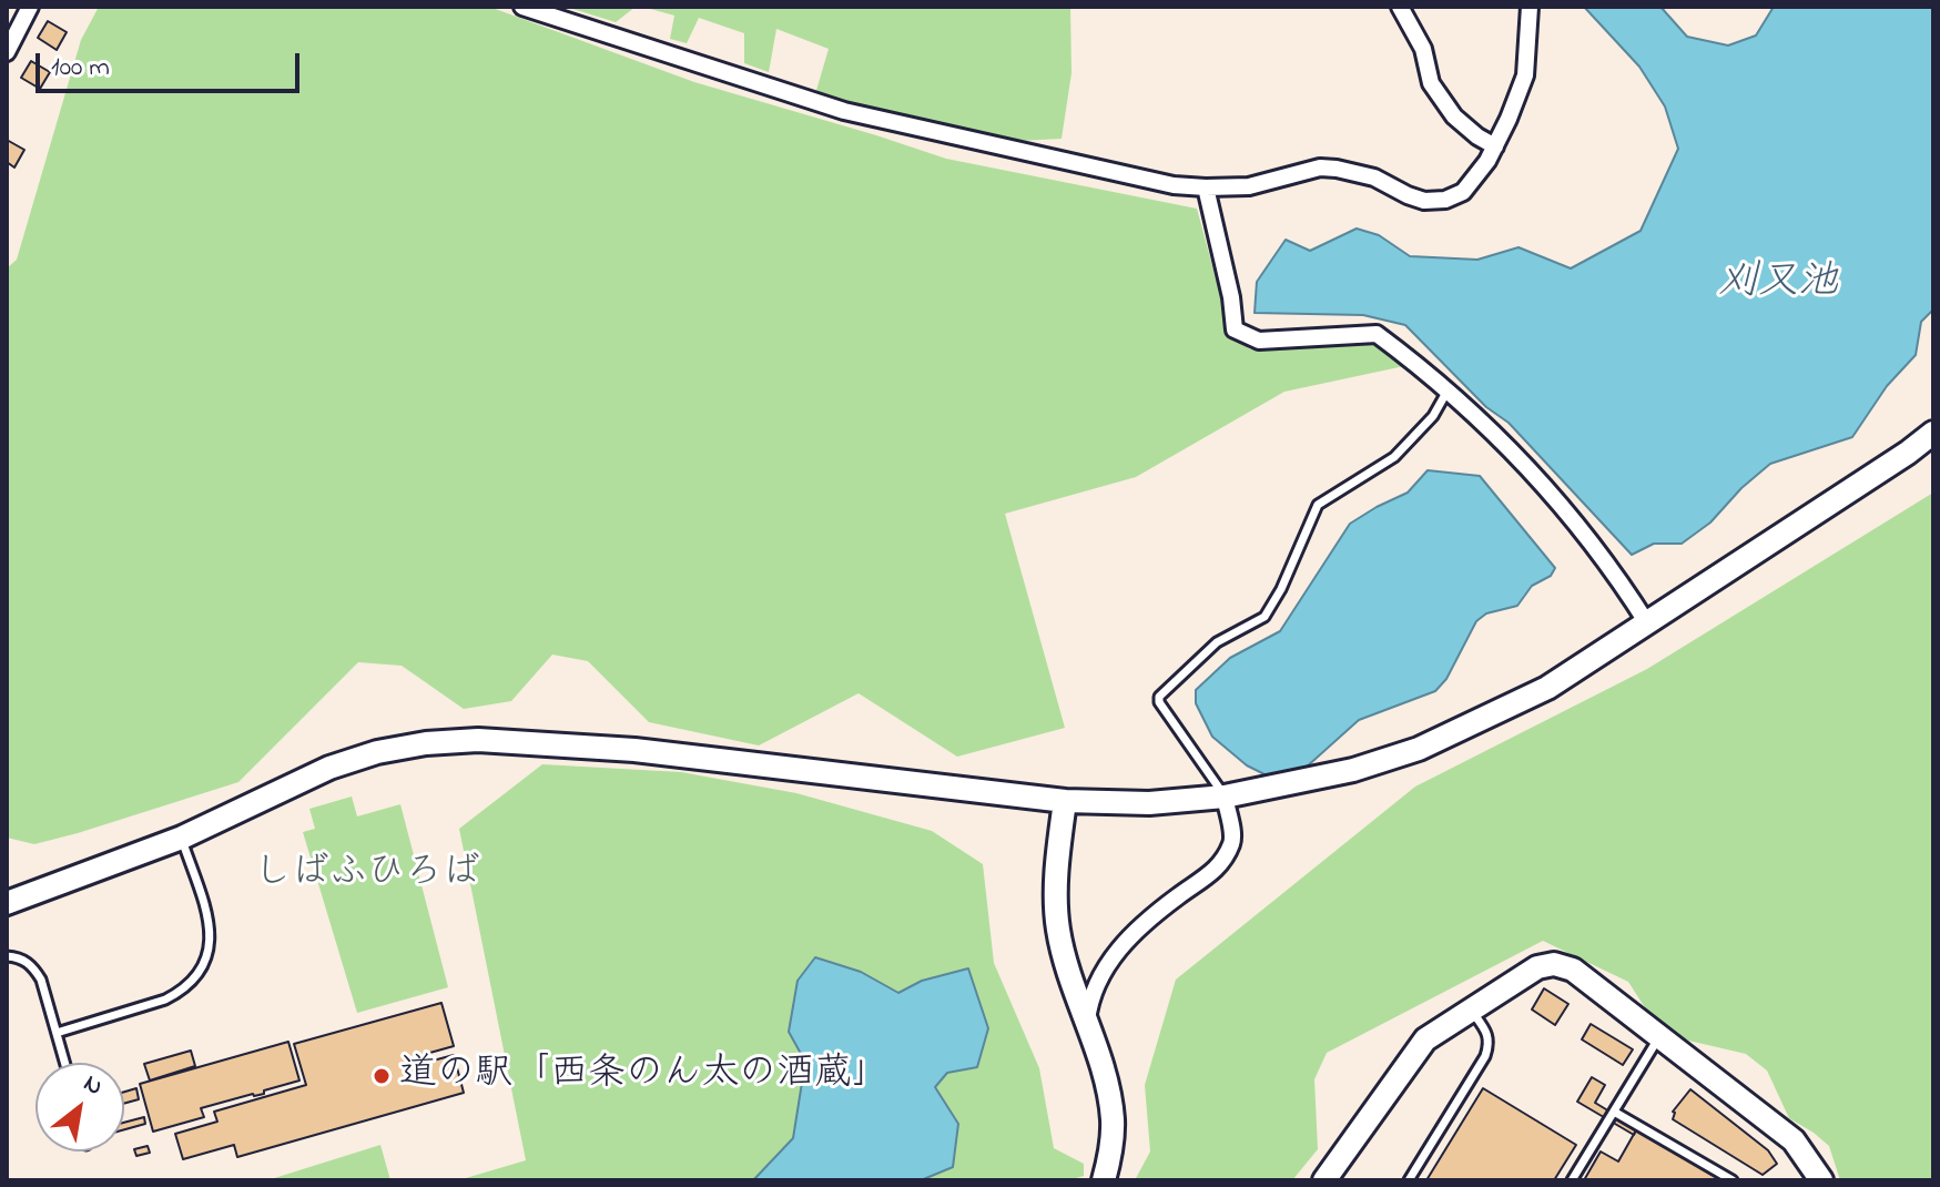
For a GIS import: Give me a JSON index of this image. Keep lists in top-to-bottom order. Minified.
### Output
{"water":["刈又池"],"parks":["しばふひろば"],"places":["道の駅「西条のん太の酒蔵」"],"scale_bar":"100 m","north":"top right"}
